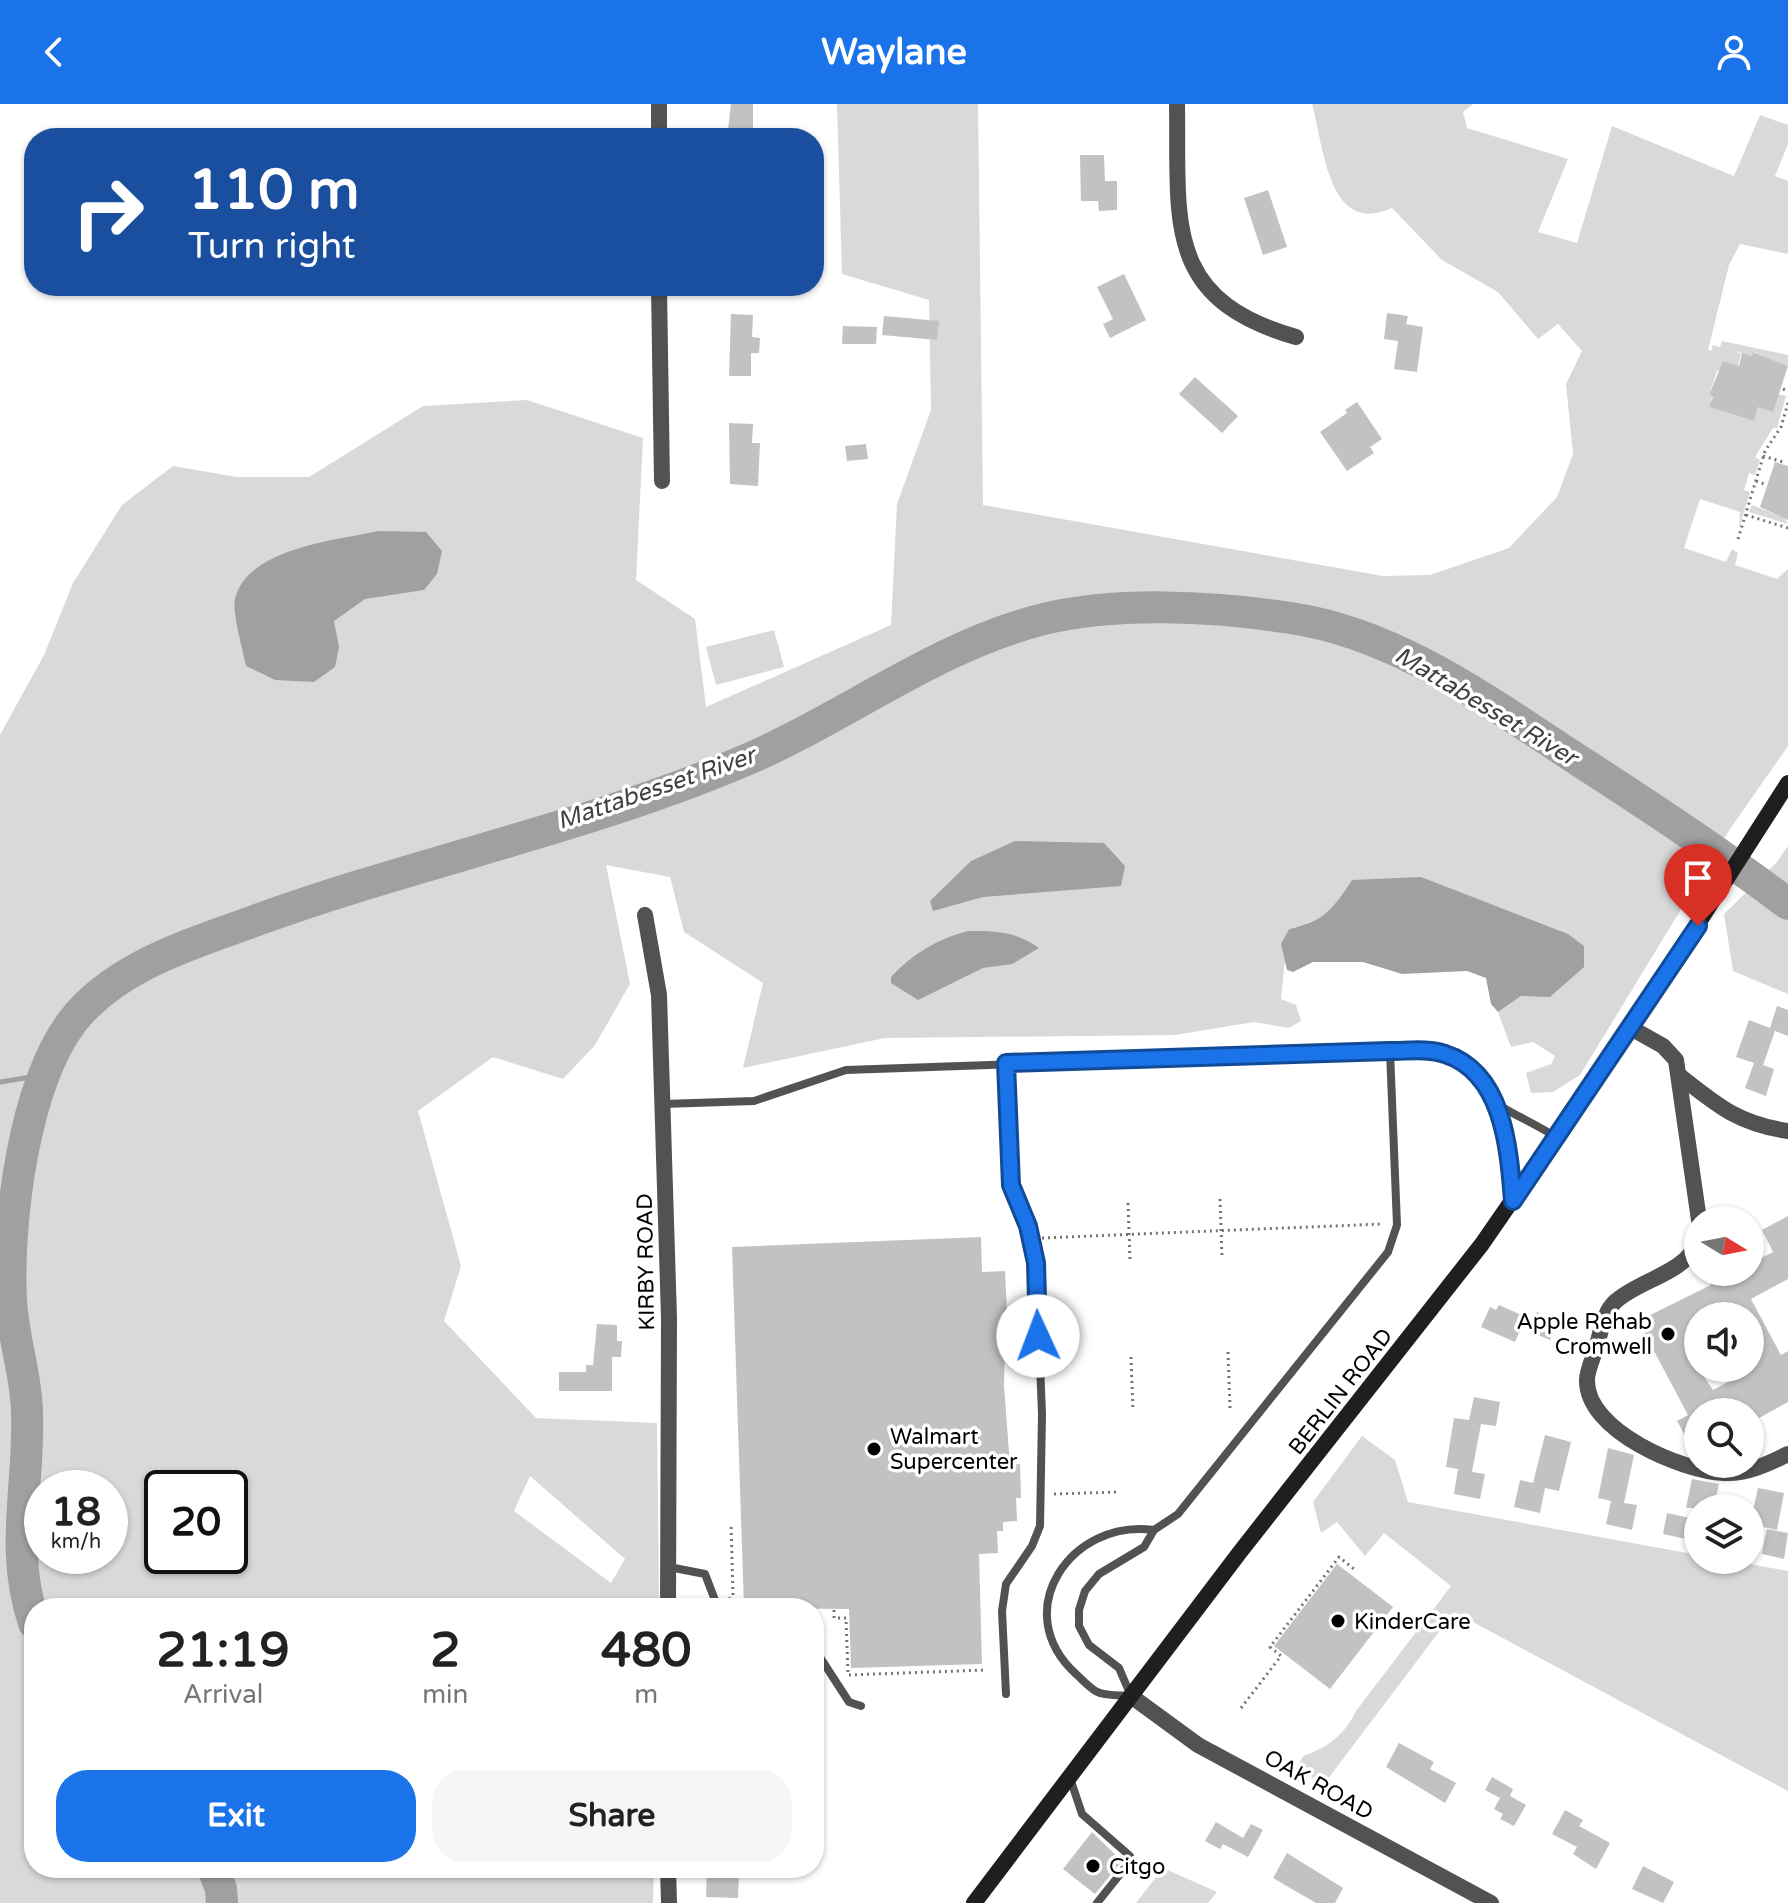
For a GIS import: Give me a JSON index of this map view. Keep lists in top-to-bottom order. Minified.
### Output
{"streets":{"main road":["BERLIN ROAD"],"street":["KIRBY ROAD","OAK ROAD"]},"crossings":[["BERLIN ROAD","OAK ROAD"]],"water":["Mattabesset River"],"places":["Apple Rehab Cromwell","Walmart Supercenter","KinderCare","Citgo"],"north":"right","page":{"header":"Waylane","turn":["110 m","Turn right"],"speed":"18 km/h","limit":"20","eta":["21:19","Arrival","2","min","480","m"],"buttons":["Exit","Share"]}}
